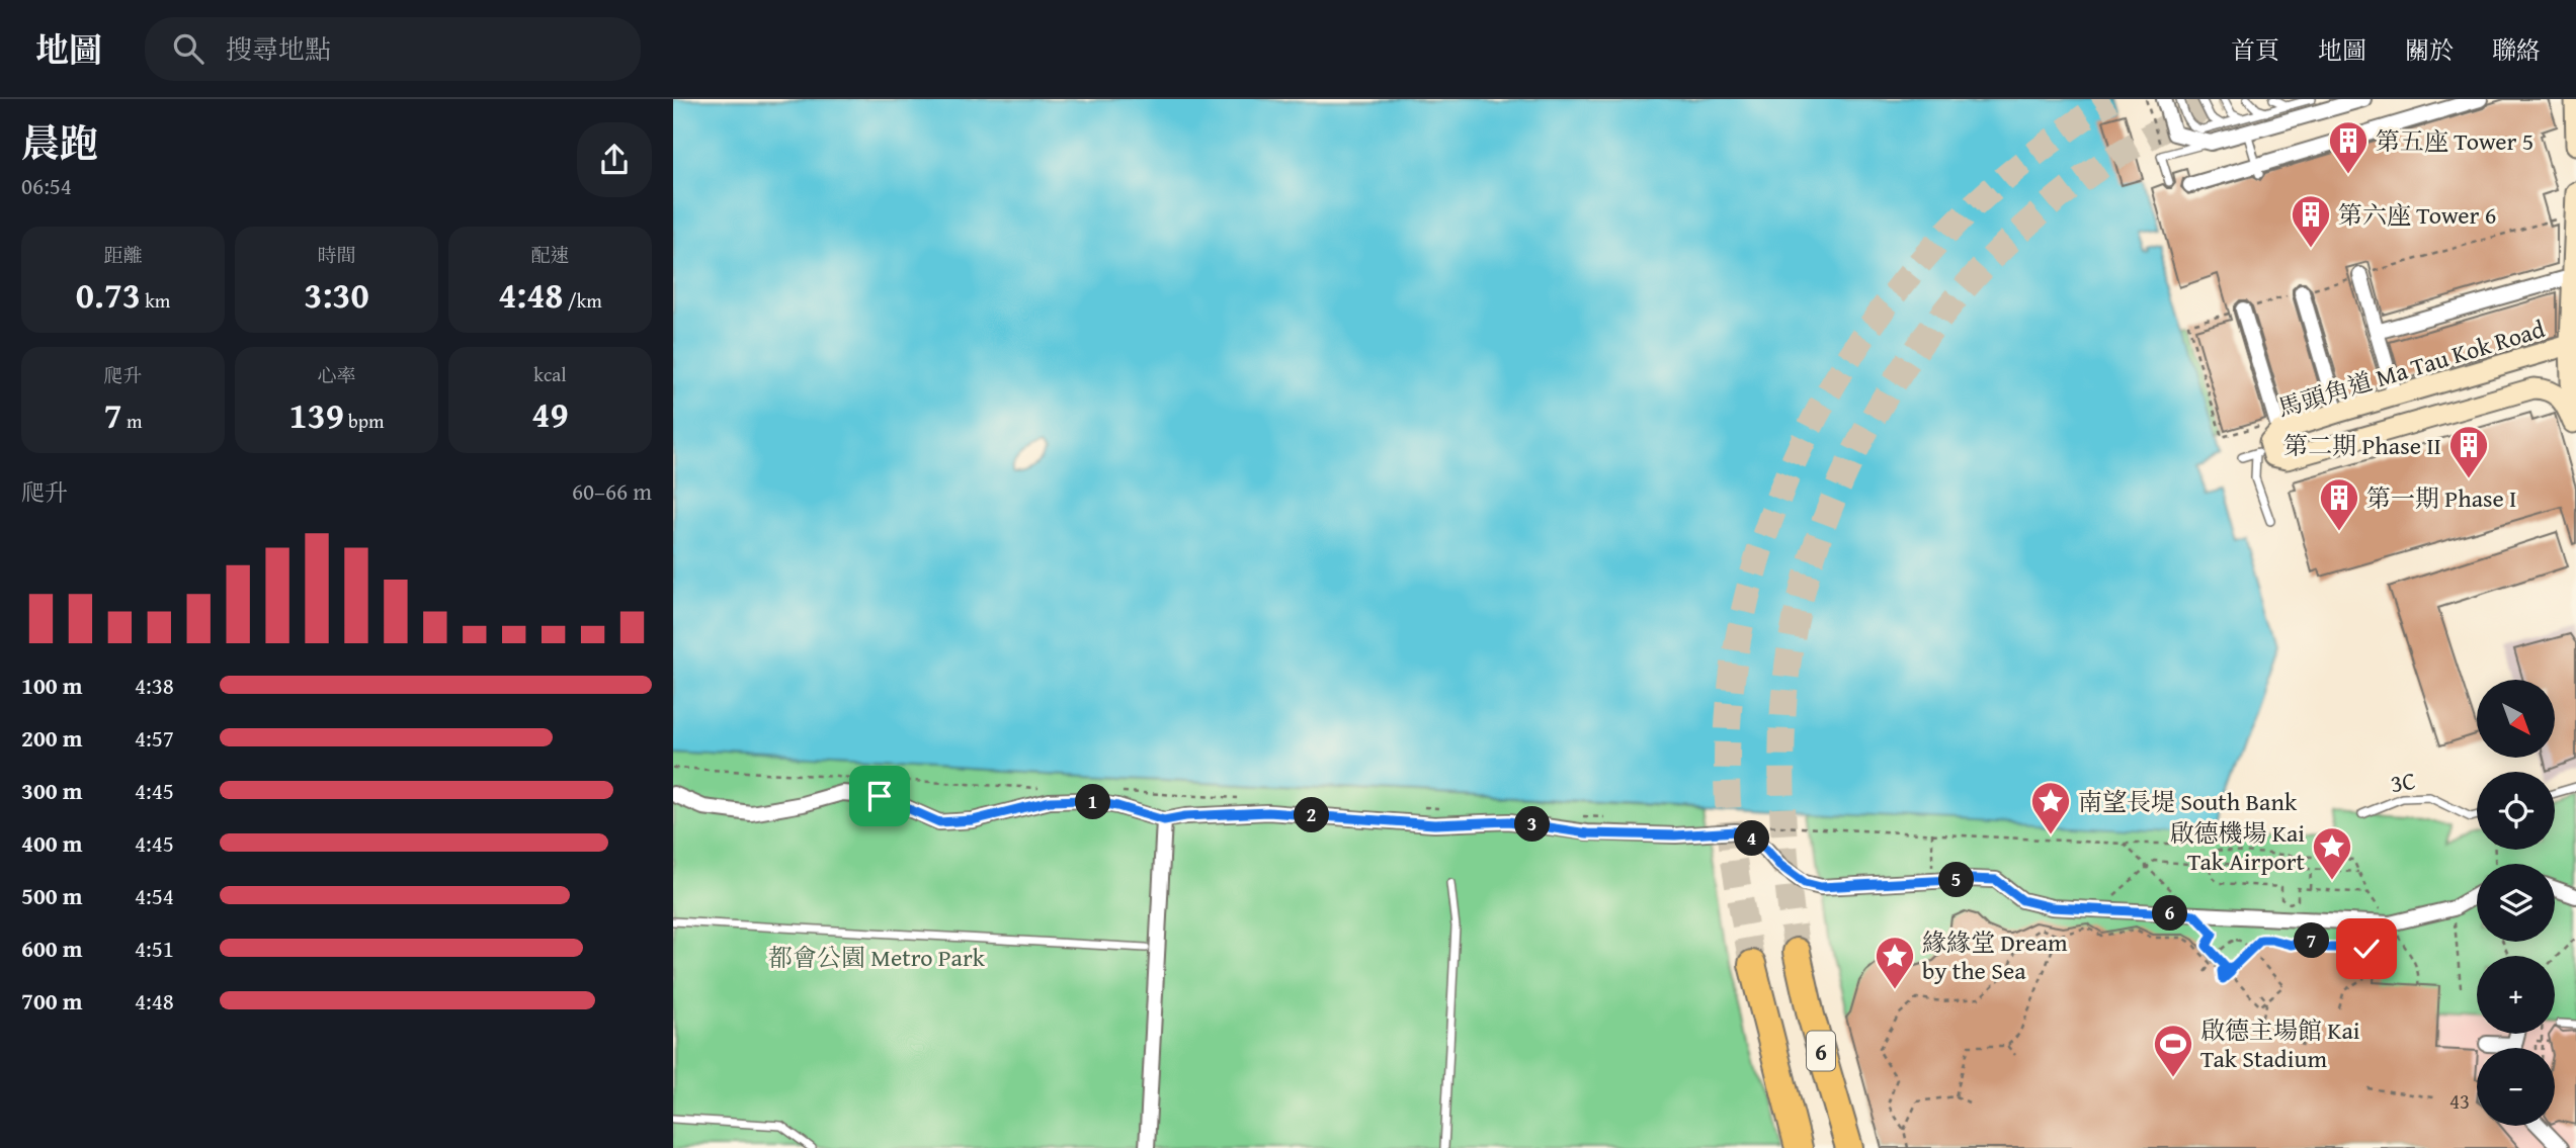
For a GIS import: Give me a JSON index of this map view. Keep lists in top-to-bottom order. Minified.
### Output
{"streets":{"highway":["6"],"street":["馬頭角道 Ma Tau Kok Road"],"lane":["3C"]},"parks":["都會公園 Metro Park"],"places":{"building":["第五座 Tower 5","第六座 Tower 6","第二期 Phase II","第一期 Phase I"],"place":["南望長堤 South Bank","啟德機場 Kai Tak Airport","緣緣堂 Dream by the Sea"],"sports":["啟德主場館 Kai Tak Stadium"]},"house_numbers":["43"],"north":"bottom right","page":{"header":"地圖","search":"搜尋地點","nav":["首頁","地圖","關於","聯絡"],"heading":["晨跑","06:54"],"stats":[["距離","0.73 km"],["時間","3:30"],["配速","4:48 /km"],["爬升","7 m"],["心率","139 bpm"],["kcal","49"]],"chart":["爬升","60–66 m"],"list":[{"name":"100 m","note":"4:38"},{"name":"200 m","note":"4:57"},{"name":"300 m","note":"4:45"},{"name":"400 m","note":"4:45"},{"name":"500 m","note":"4:54"},{"name":"600 m","note":"4:51"},{"name":"700 m","note":"4:48"}],"map_buttons":["+","−"],"pins":["1","2","3","4","5","6","7"]}}
